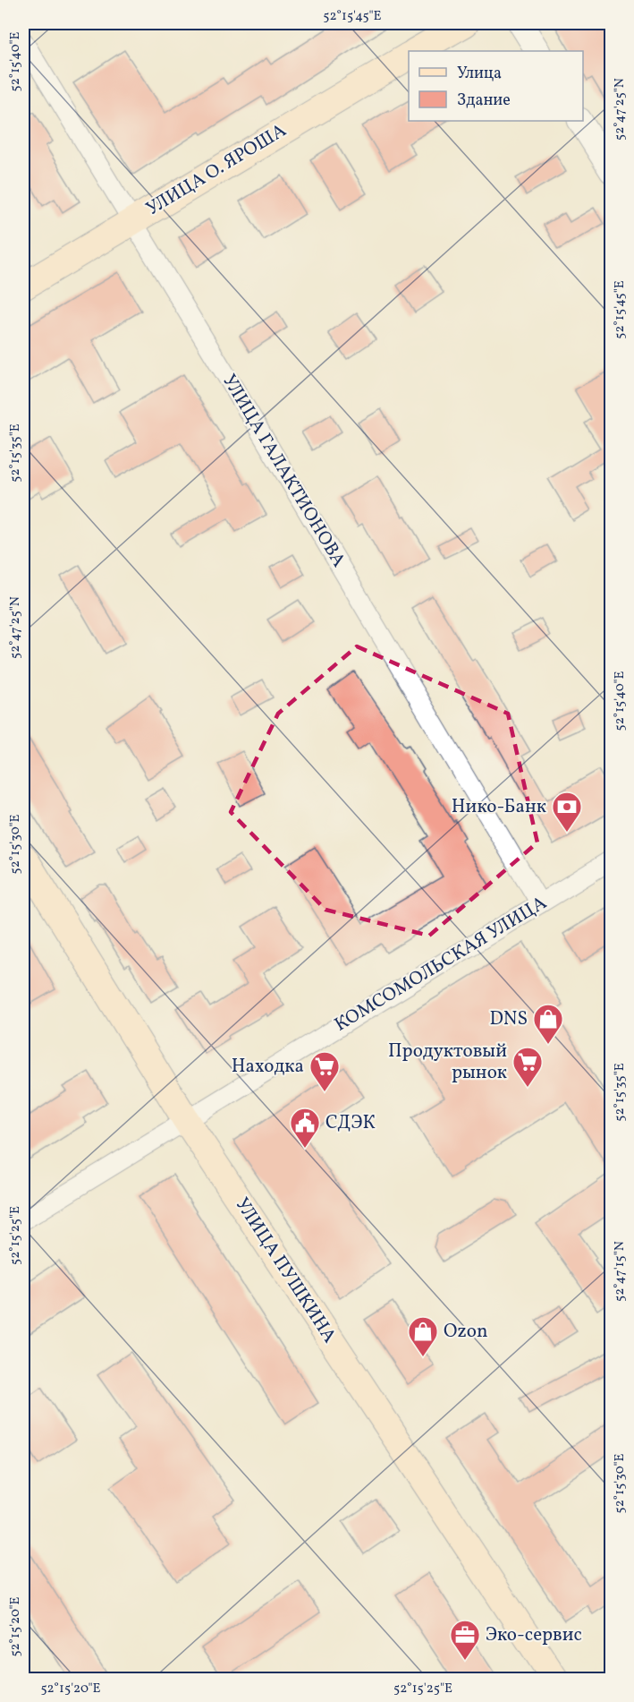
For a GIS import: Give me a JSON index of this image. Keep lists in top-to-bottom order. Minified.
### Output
{"streets":{"main road":["УЛИЦА О. ЯРОША","УЛИЦА ПУШКИНА"],"street":["УЛИЦА ГАЛАКТИОНОВА","КОМСОМОЛЬСКАЯ УЛИЦА"]},"crossings":[["УЛИЦА О. ЯРОША","УЛИЦА ГАЛАКТИОНОВА"],["УЛИЦА ГАЛАКТИОНОВА","КОМСОМОЛЬСКАЯ УЛИЦА"],["КОМСОМОЛЬСКАЯ УЛИЦА","УЛИЦА ПУШКИНА"]],"places":{"bank":["Нико-Банк"],"shop":["DNS","Ozon"],"supermarket":["Продуктовый рынок","Находка"],"public building":["СДЭК"],"office":["Эко-сервис"]},"legend":["Улица","Здание"],"coordinates":["52°15'45\"E","52°15'40\"E","52°47'25\"N","52°15'35\"E","52°15'30\"E","52°15'25\"E","52°47'15\"N","52°15'20\"E"]}
